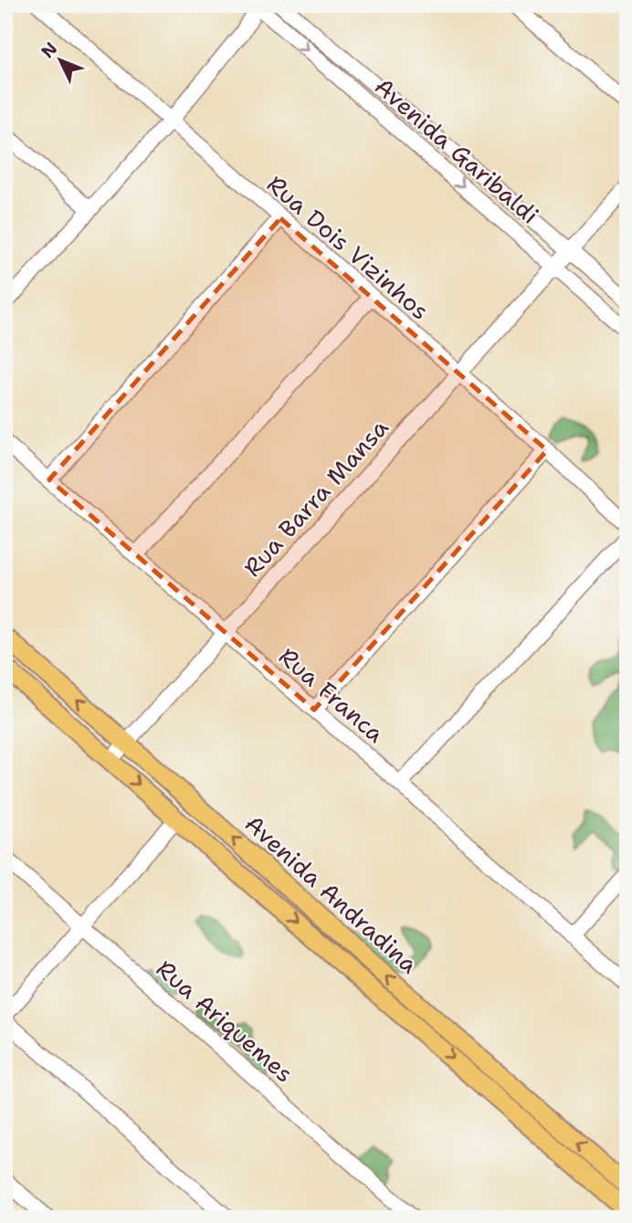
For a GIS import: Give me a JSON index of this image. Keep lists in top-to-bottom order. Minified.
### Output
{"streets":{"main road":["Avenida Andradina"],"street":["Avenida Garibaldi","Rua Dois Vizinhos","Rua Barra Mansa","Rua Franca","Rua Ariquemes"]},"crossings":[["Avenida Garibaldi","Rua Barra Mansa"],["Rua Dois Vizinhos","Rua Barra Mansa"],["Rua Barra Mansa","Rua Franca"],["Rua Barra Mansa","Avenida Andradina"]],"north":"top left"}
